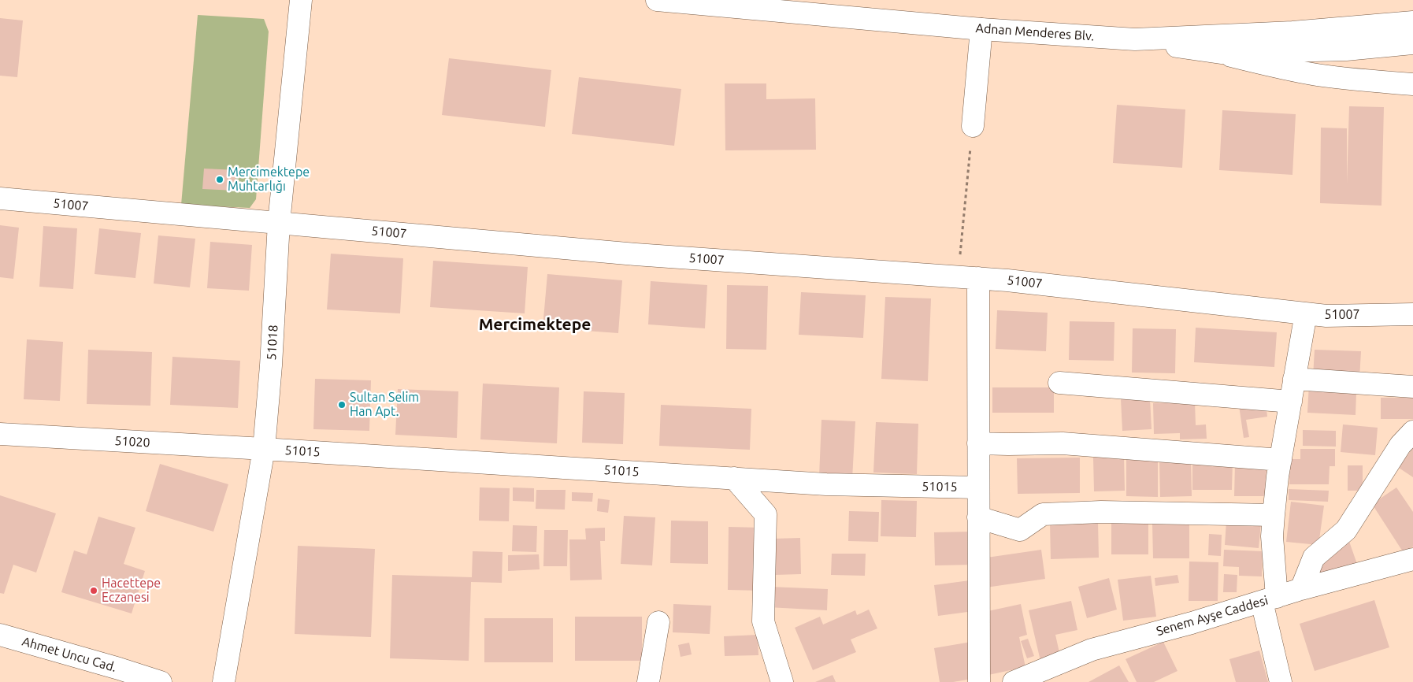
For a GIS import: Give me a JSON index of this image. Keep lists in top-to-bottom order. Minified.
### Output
{"streets":{"street":["Adnan Menderes Blv.","51007","51018","51020","51015","Senem Ayşe Caddesi","Ahmet Uncu Cad."]},"crossings":[["51007","51018"],["51018","51020"],["51018","51015"],["51020","51015"]],"districts":["Mercimektepe"],"places":["Mercimektepe Muhtarlığı","Sultan Selim Han Apt.","Hacettepe Eczanesi"]}
